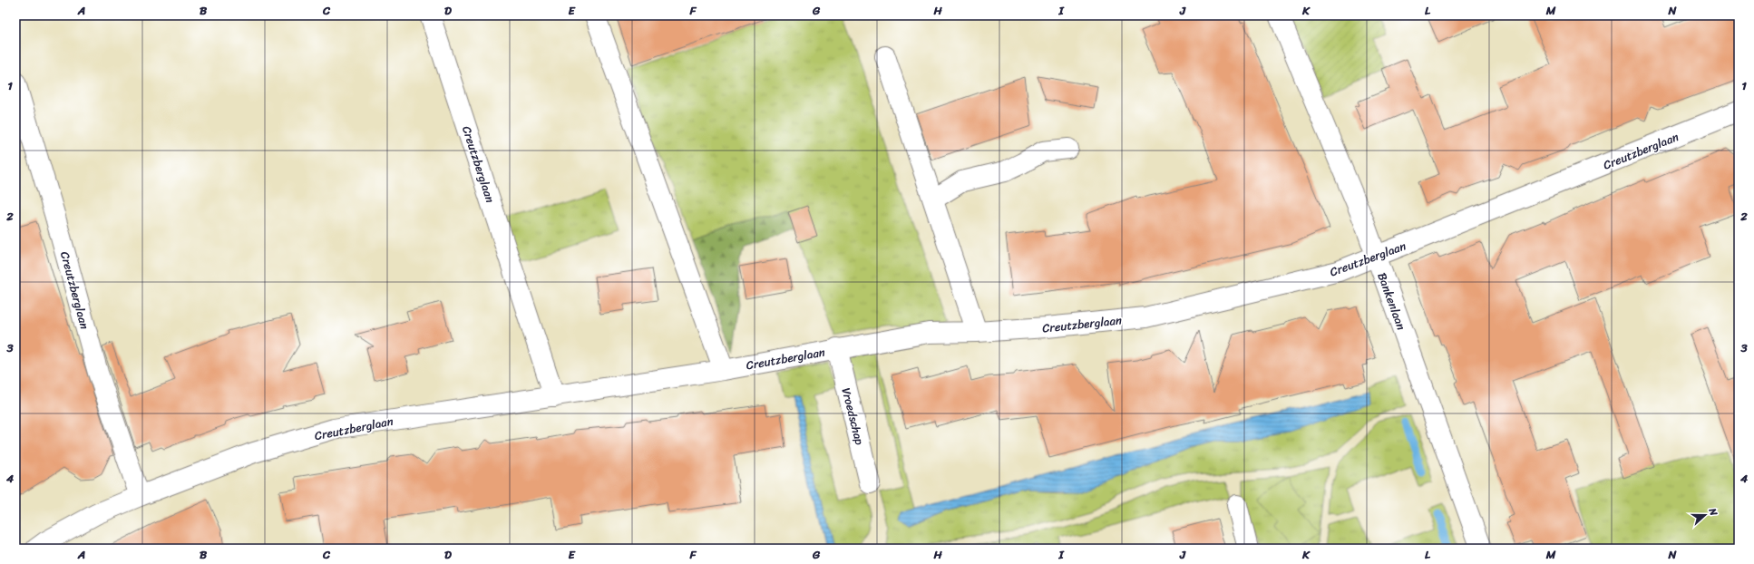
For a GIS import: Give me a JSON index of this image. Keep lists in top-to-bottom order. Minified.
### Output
{"streets":{"street":["Creutzberglaan","Bankenlaan","Vroedschap"]},"crossings":[["Creutzberglaan","Bankenlaan"],["Creutzberglaan","Vroedschap"]],"north":"right","grid":{"columns":["A","B","C","D","E","F","G","H","I","J","K","L","M","N"],"rows":["1","2","3","4"]}}
